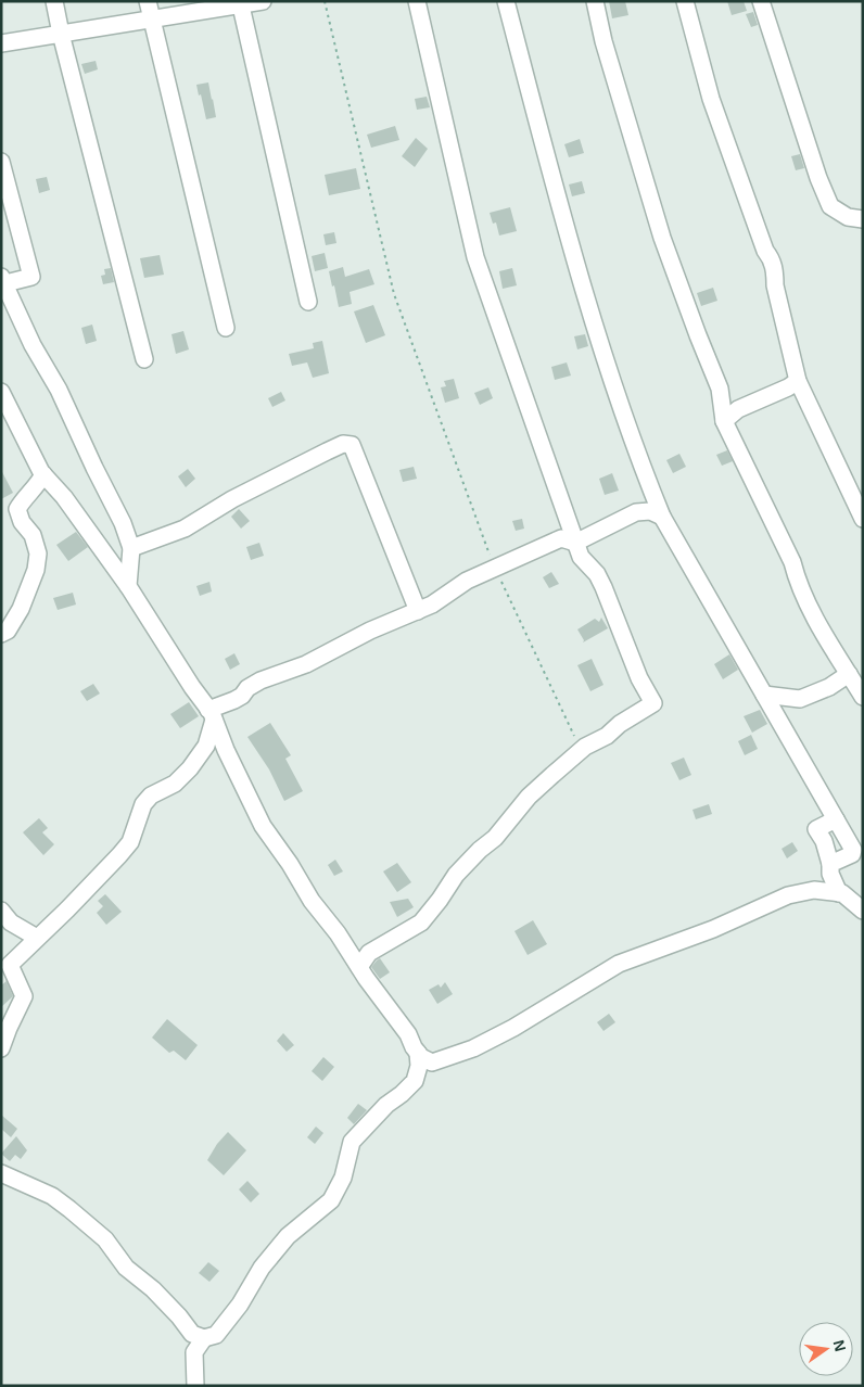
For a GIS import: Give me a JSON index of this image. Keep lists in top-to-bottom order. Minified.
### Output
{"north":"right"}
